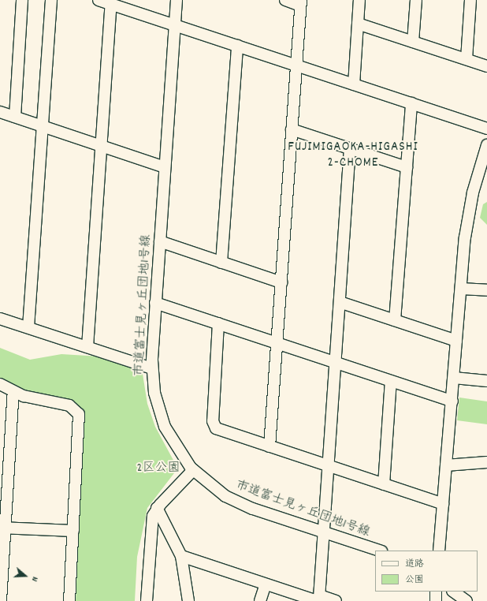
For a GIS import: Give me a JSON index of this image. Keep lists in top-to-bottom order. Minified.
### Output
{"streets":{"street":["市道富士見ヶ丘団地1号線"]},"districts":["FUJIMIGAOKA-HIGASHI 2-CHOME"],"parks":["2区公園"],"legend":["道路","公園"],"north":"right"}
